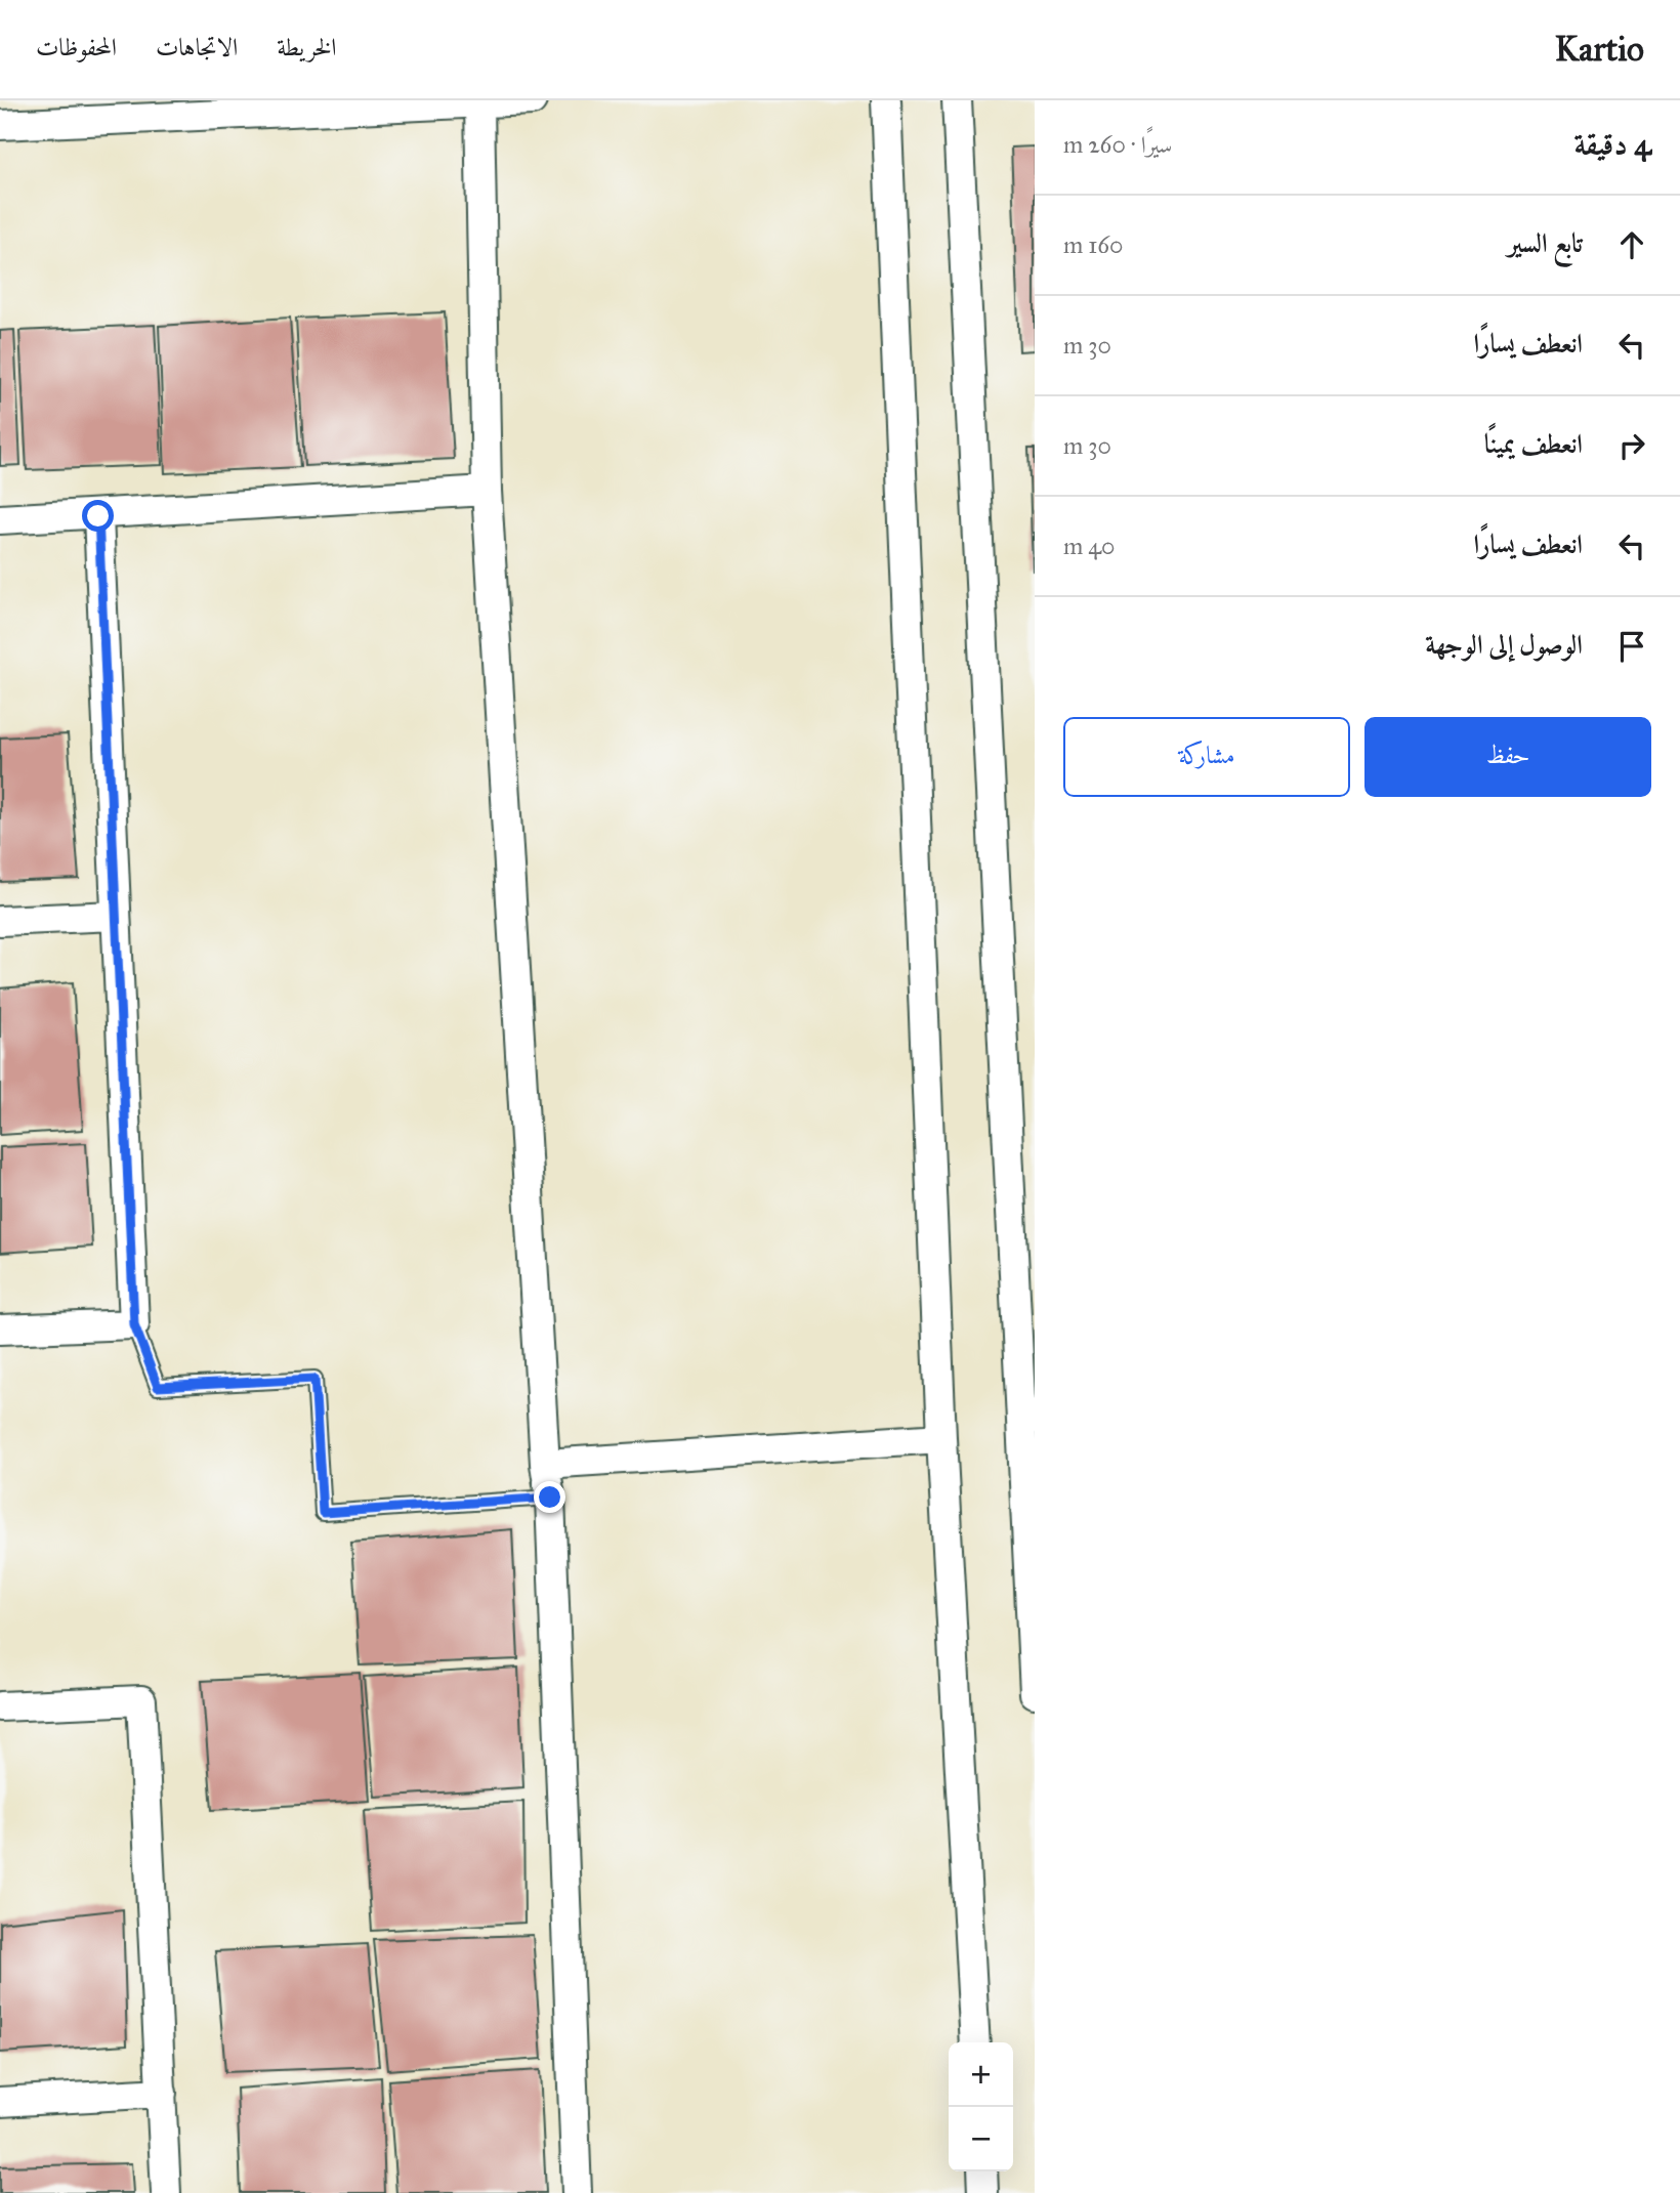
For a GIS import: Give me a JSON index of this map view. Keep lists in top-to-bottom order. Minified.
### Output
{"page":{"header":"Kartio","nav":["الخريطة","الاتجاهات","المحفوظات"],"heading":["4 دقيقة","سيرًا · 260 m"],"list":[["تابع السير","160 m"],["انعطف يسارًا","30 m"],["انعطف يمينًا","30 m"],["انعطف يسارًا","40 m"],"الوصول إلى الوجهة"],"buttons":["حفظ","مشاركة"],"map_buttons":["+","−"]}}
